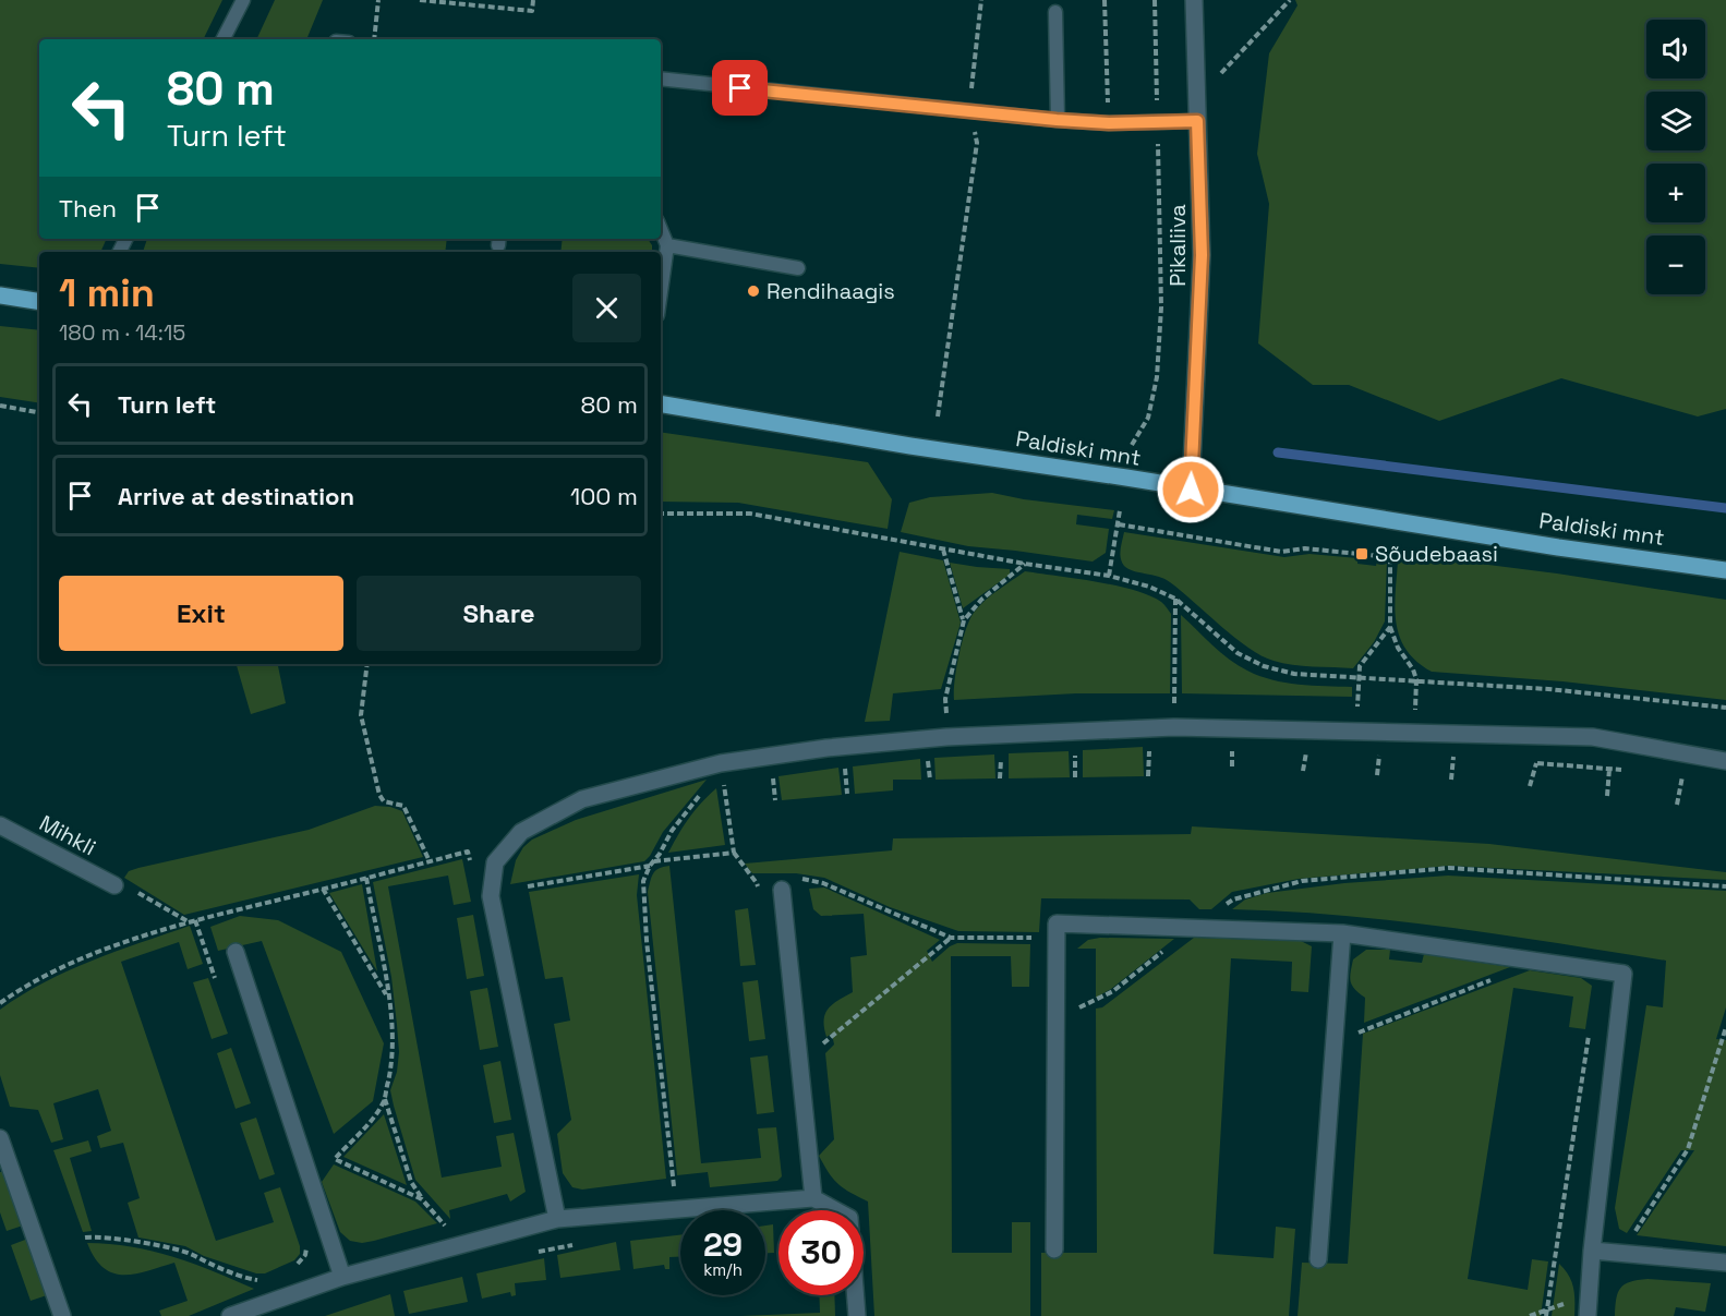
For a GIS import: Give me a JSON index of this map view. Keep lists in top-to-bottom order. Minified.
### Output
{"streets":{"main road":["Paldiski mnt"],"street":["Pikaliiva","Mihkli"]},"crossings":[["Pikaliiva","Paldiski mnt"]],"places":{"other":["Rendihaagis"],"transit":["Sõudebaasi"]},"page":{"map_buttons":["+","−"],"turn":["80 m","Turn left"],"then":"Then","heading":["1 min","180 m · 14:15"],"list":[{"name":"Turn left","value":"80 m"},{"name":"Arrive at destination","value":"100 m"}],"buttons":["Exit","Share"],"speed":"29 km/h","limit":"30"}}
